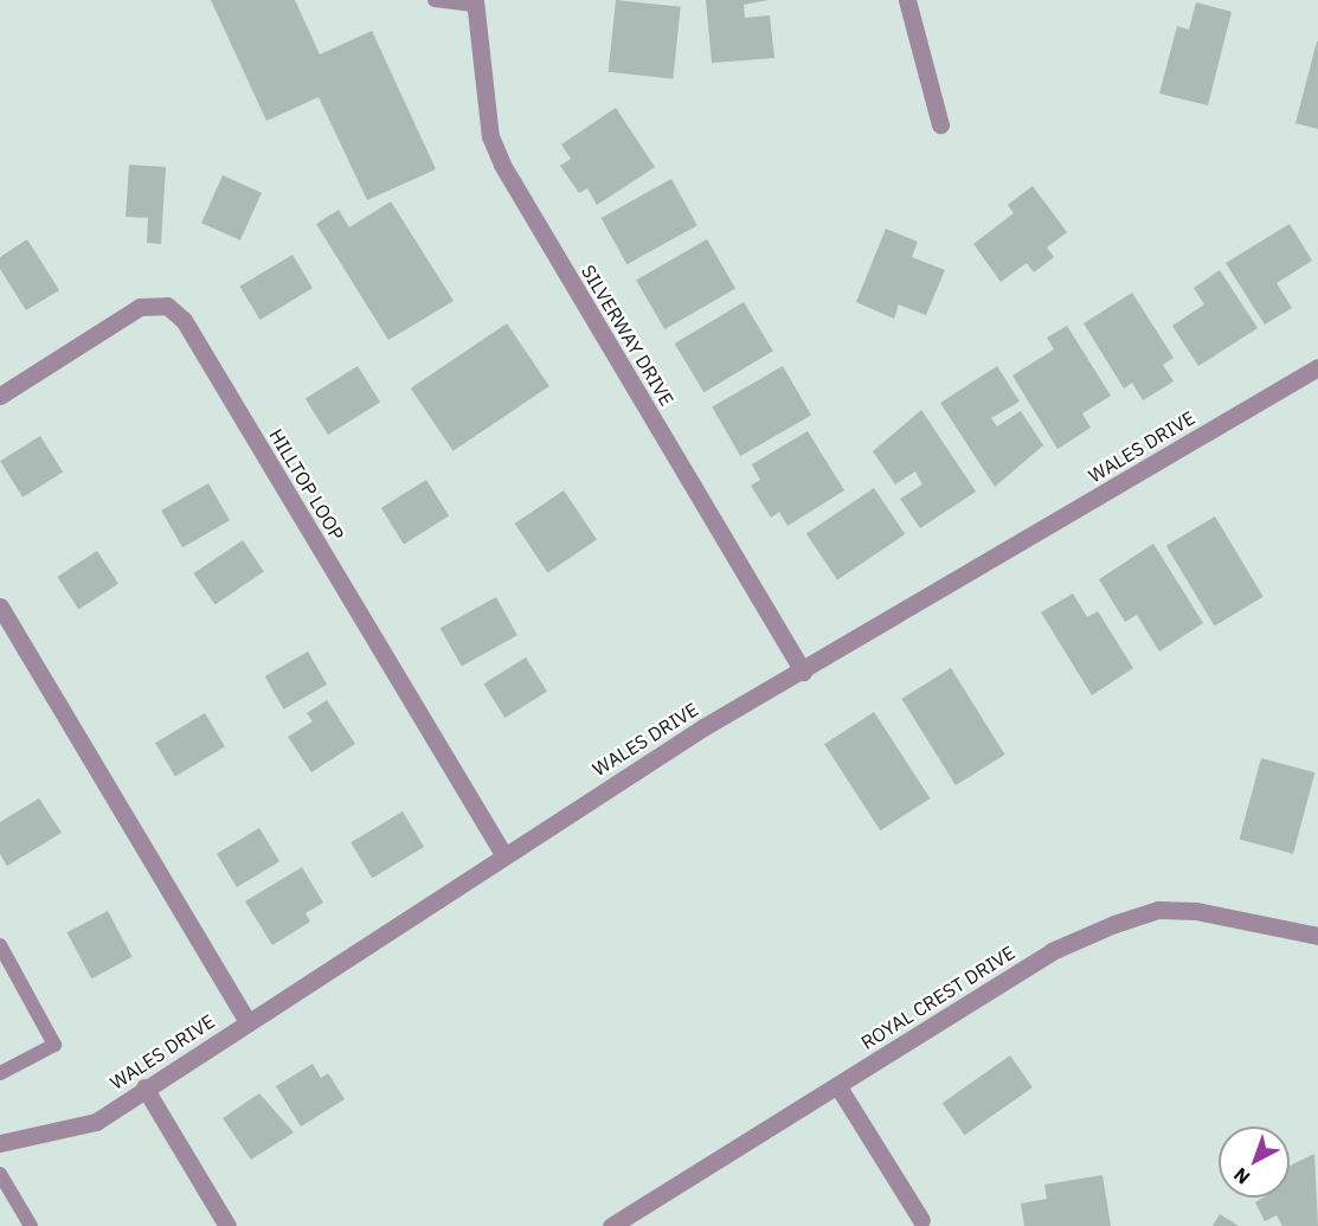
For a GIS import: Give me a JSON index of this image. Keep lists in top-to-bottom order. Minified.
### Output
{"streets":{"street":["SILVERWAY DRIVE","WALES DRIVE","HILLTOP LOOP","ROYAL CREST DRIVE"]},"crossings":[["SILVERWAY DRIVE","WALES DRIVE"],["WALES DRIVE","HILLTOP LOOP"]],"north":"bottom left"}
